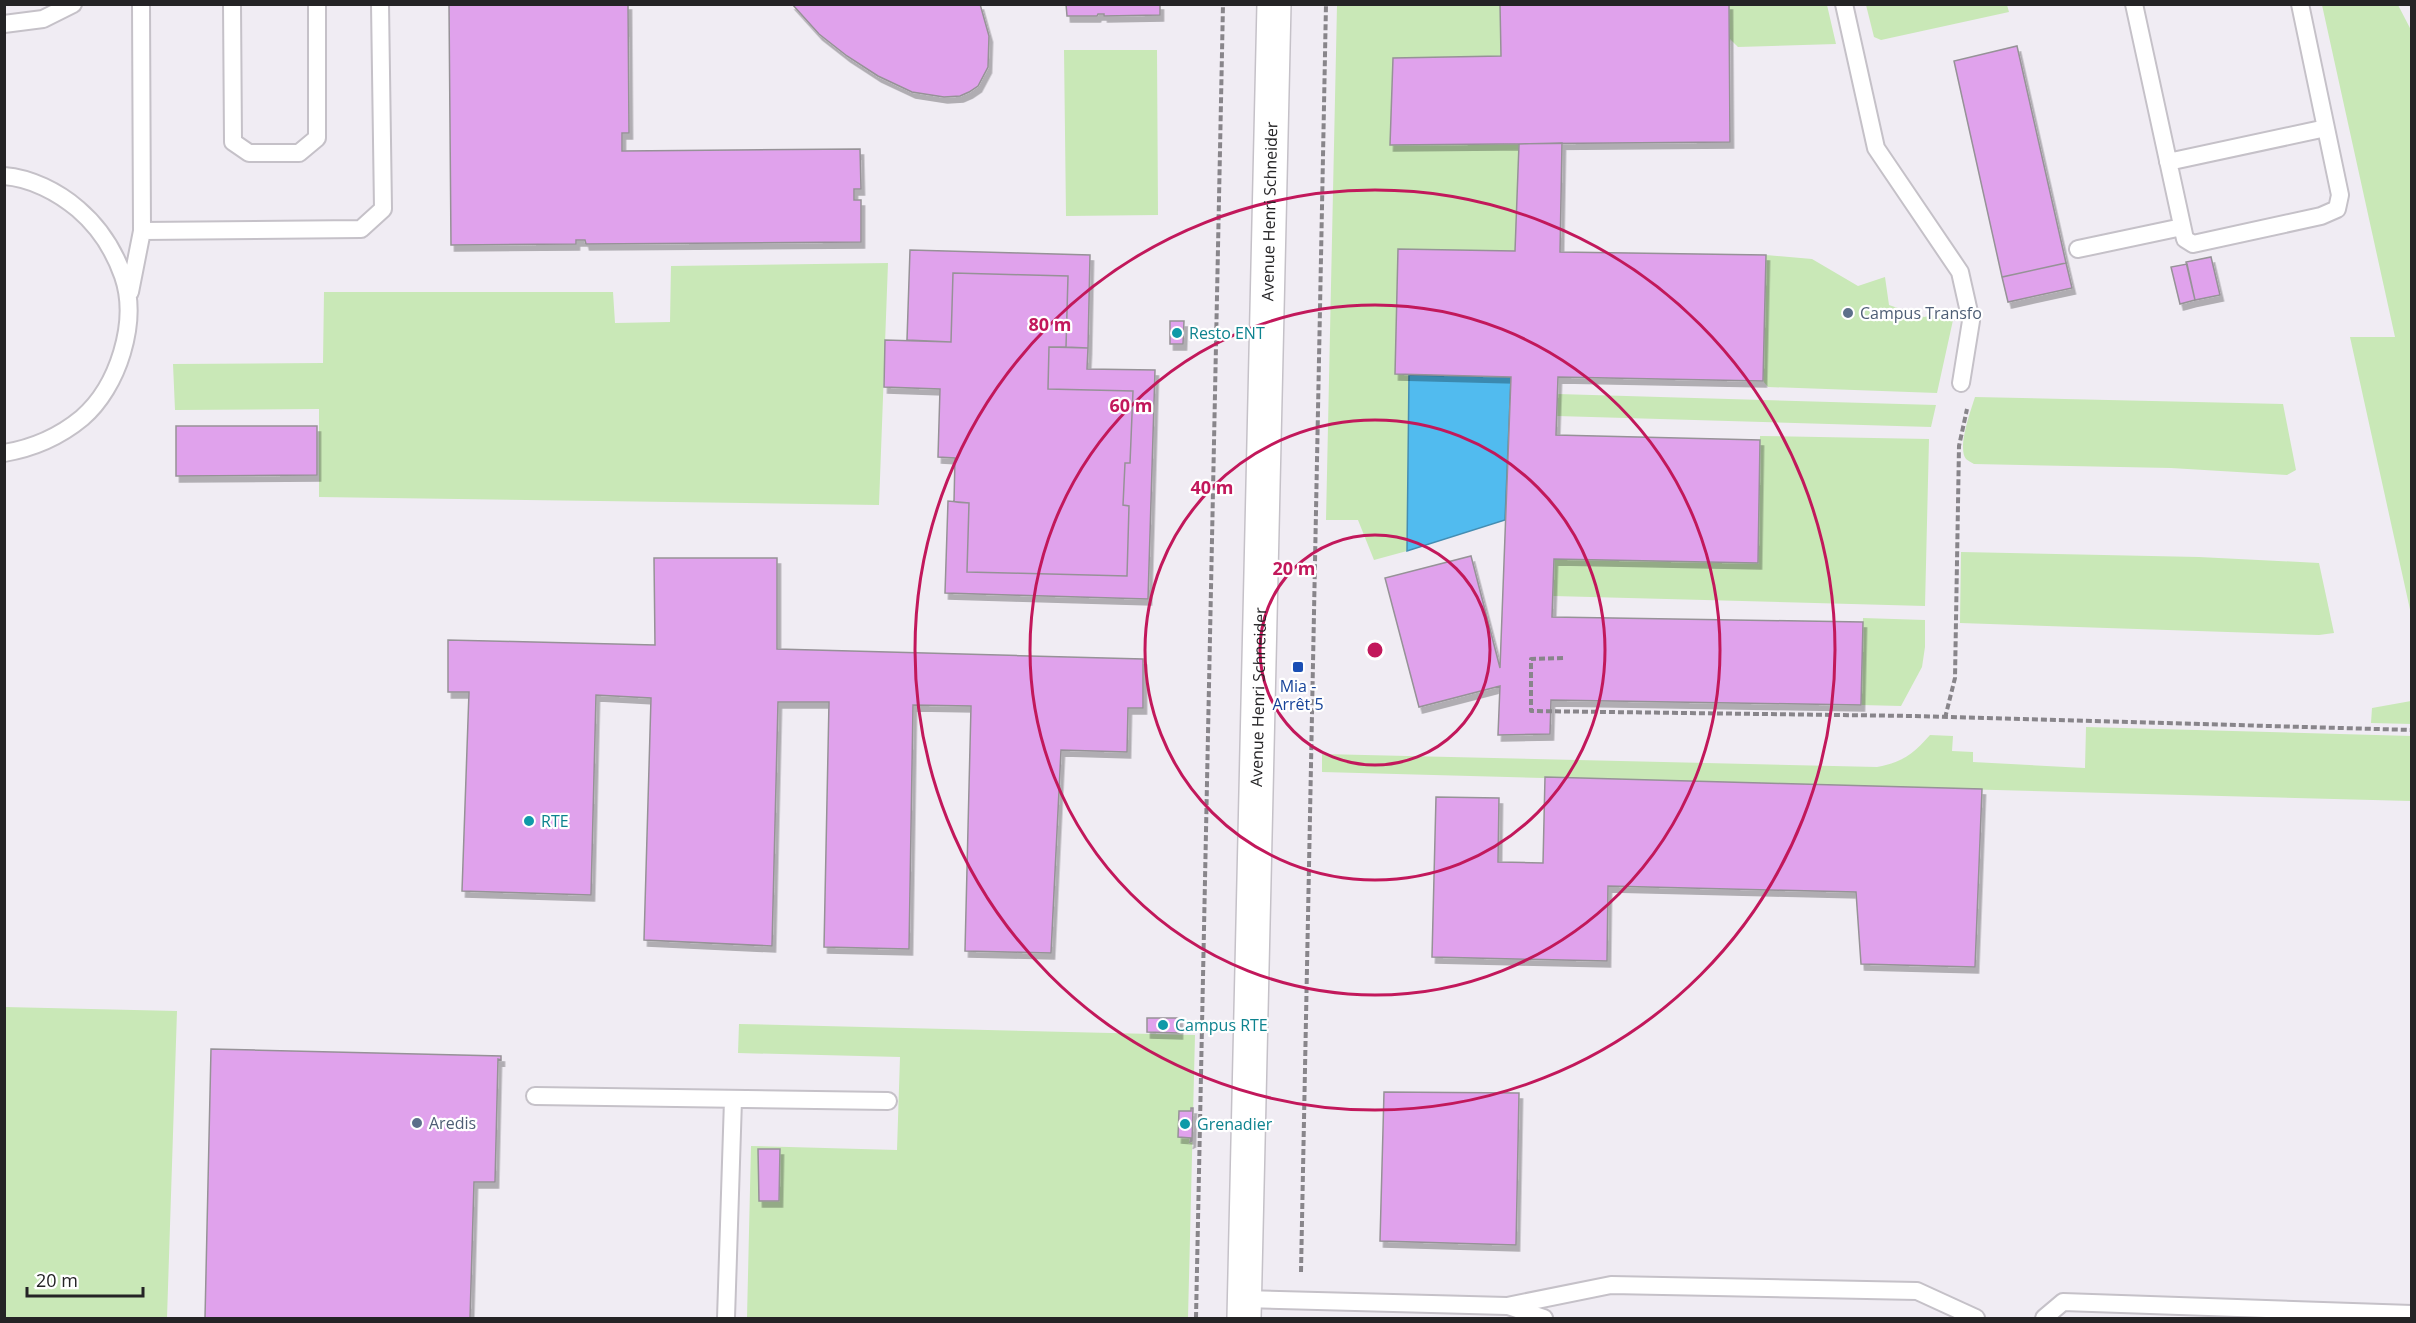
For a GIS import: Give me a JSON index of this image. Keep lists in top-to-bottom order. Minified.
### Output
{"streets":{"street":["Avenue Henri Schneider"]},"places":{"other":["Campus Transfo","Resto ENT","RTE","Campus RTE","Aredis","Grenadier"],"transit":["Mia - Arrêt 5"]},"scale_bar":"20 m","rings":["80 m","60 m","40 m","20 m"]}
